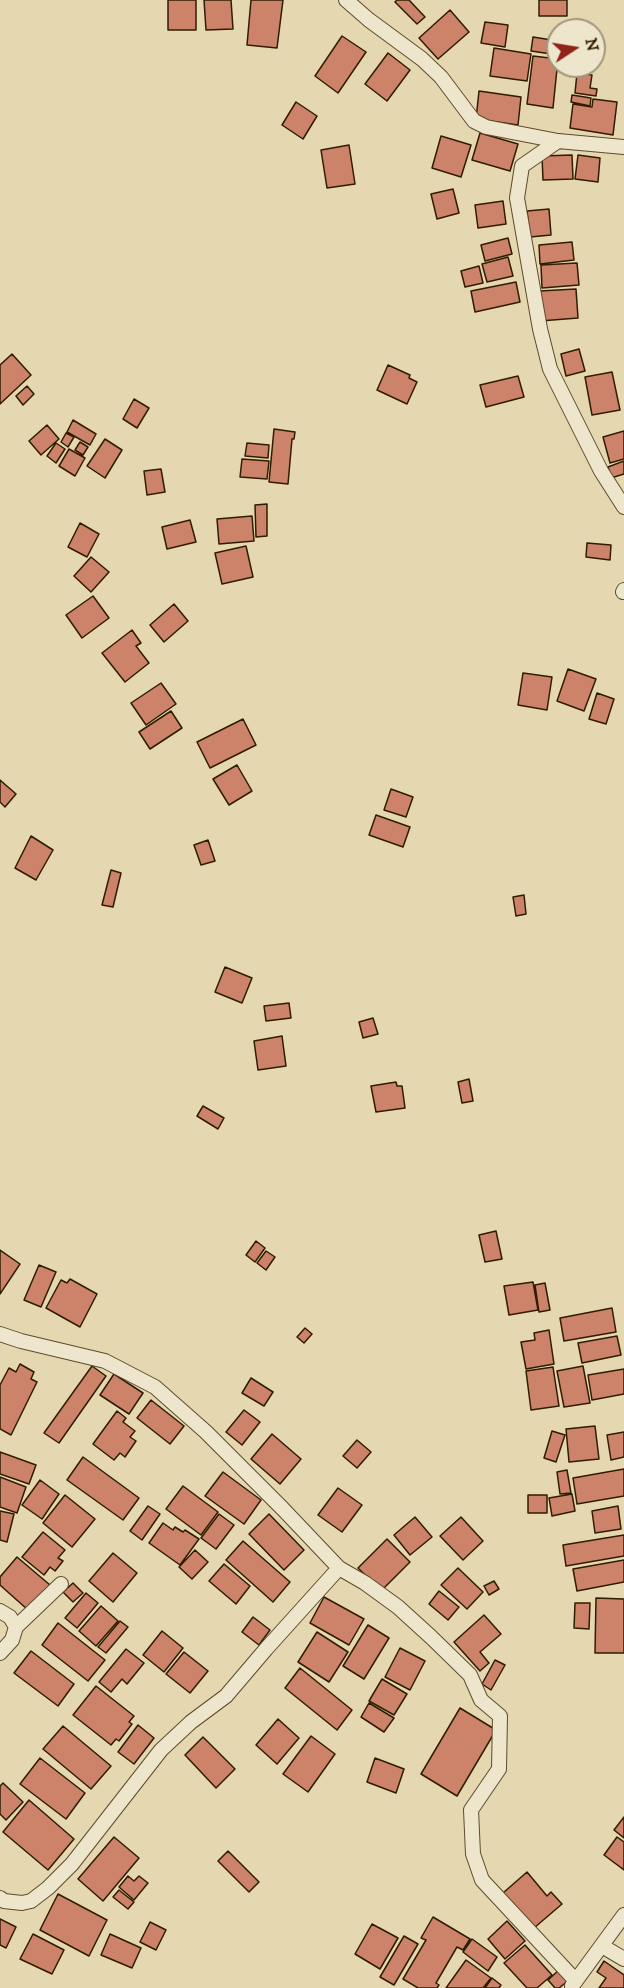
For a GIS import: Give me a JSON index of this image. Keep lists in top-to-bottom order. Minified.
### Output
{"north":"right"}
